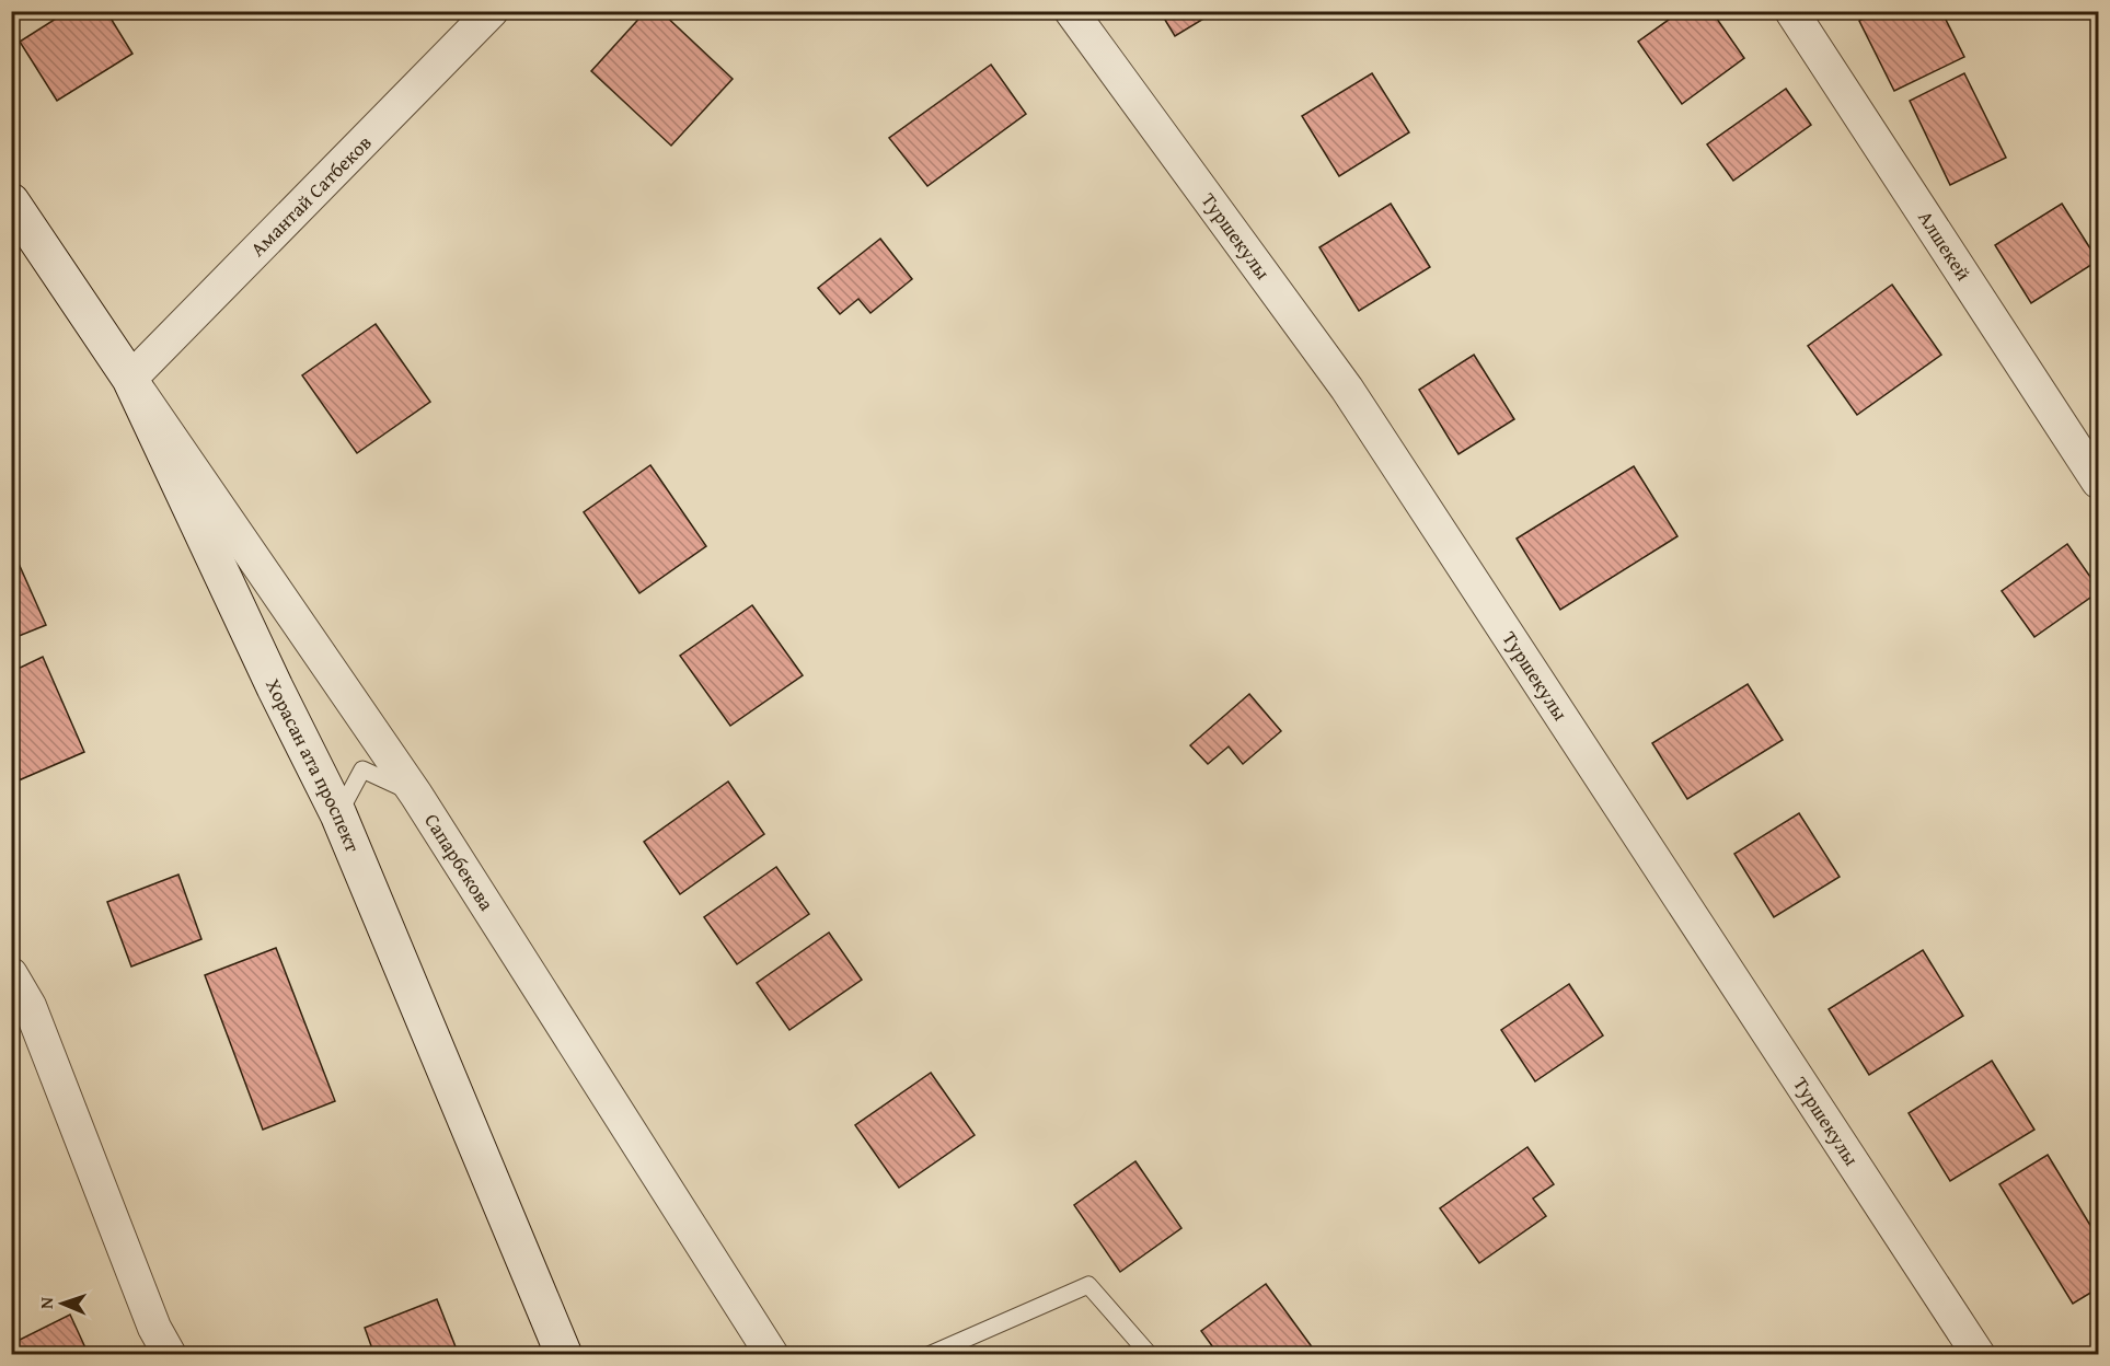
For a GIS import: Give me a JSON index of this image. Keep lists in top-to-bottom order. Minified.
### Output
{"streets":{"main road":["Хорасан ата проспект"],"street":["Амантай Сатбеков","Туршекулы","Алшекей","Сапарбекова"]},"crossings":[["Амантай Сатбеков","Хорасан ата проспект"],["Амантай Сатбеков","Сапарбекова"],["Хорасан ата проспект","Сапарбекова"]],"north":"left"}
